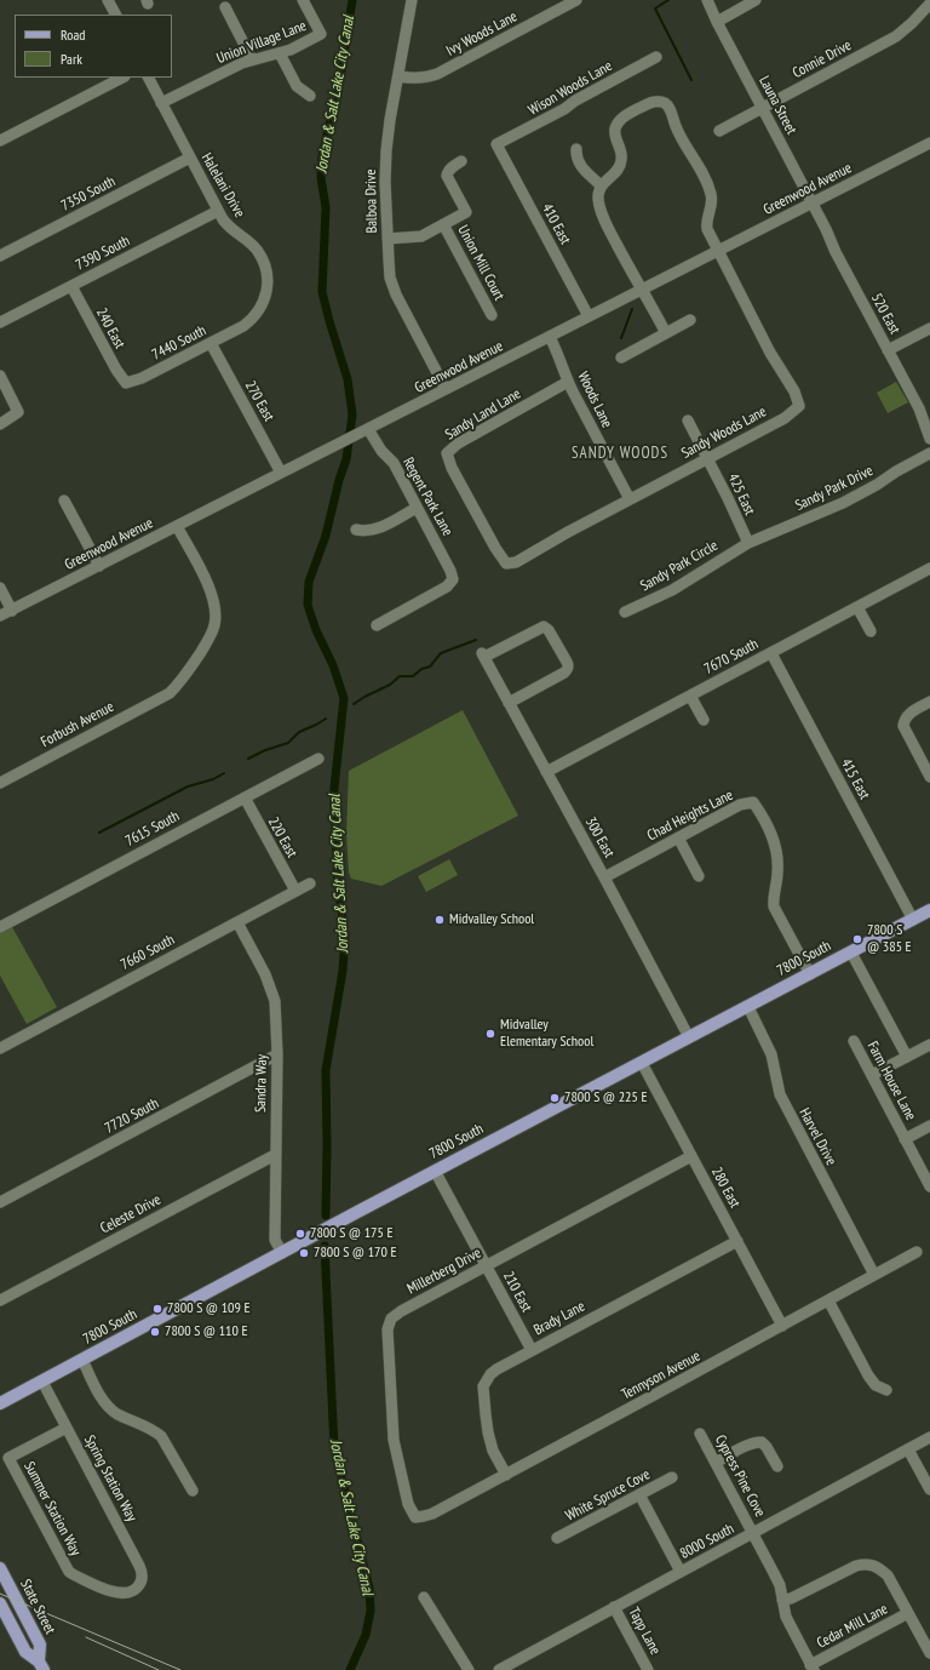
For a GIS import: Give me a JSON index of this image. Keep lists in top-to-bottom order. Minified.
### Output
{"streets":{"main road":["7800 South","State Street"],"street":["Ivy Woods Lane","Union Village Lane","Connie Drive","Wison Woods Lane","Launa Street","Halelani Drive","Greenwood Avenue","7350 South","Balboa Drive","410 East","7390 South","Union Mill Court","520 East","240 East","7440 South","Woods Lane","270 East","Sandy Land Lane","Sandy Woods Lane","Sandy Park Drive","425 East","Regent Park Lane","Sandy Park Circle","7670 South","Forbush Avenue","415 East","Chad Heights Lane","7615 South","220 East","300 East","7660 South","Farm House Lane","Sandra Way","7720 South","Harvel Drive","280 East","Celeste Drive","Millerberg Drive","210 East","Brady Lane","Tennyson Avenue","Cypress Pine Cove","Spring Station Way","White Spruce Cove","Summer Station Way","8000 South","Cedar Mill Lane","Tapp Lane"]},"crossings":[["Ivy Woods Lane","Balboa Drive"],["Union Village Lane","Halelani Drive"],["Connie Drive","Launa Street"],["Wison Woods Lane","410 East"],["Launa Street","Greenwood Avenue"],["Launa Street","520 East"],["Halelani Drive","7350 South"],["Halelani Drive","7390 South"],["Halelani Drive","7440 South"],["Greenwood Avenue","Balboa Drive"],["Greenwood Avenue","410 East"],["Greenwood Avenue","520 East"],["Greenwood Avenue","Woods Lane"],["Greenwood Avenue","270 East"],["Greenwood Avenue","Sandy Woods Lane"],["Greenwood Avenue","Regent Park Lane"],["Greenwood Avenue","Forbush Avenue"],["7390 South","240 East"],["240 East","7440 South"],["7440 South","270 East"],["Woods Lane","Sandy Land Lane"],["Woods Lane","Sandy Woods Lane"],["Sandy Land Lane","Sandy Woods Lane"],["Sandy Woods Lane","425 East"],["Sandy Park Drive","425 East"],["Sandy Park Drive","Sandy Park Circle"],["425 East","Sandy Park Circle"],["7670 South","415 East"],["7670 South","300 East"],["415 East","7800 South"],["Chad Heights Lane","300 East"],["Chad Heights Lane","7800 South"],["7615 South","220 East"],["220 East","7660 South"],["300 East","7800 South"],["7660 South","Sandra Way"],["7800 South","Sandra Way"],["7800 South","Harvel Drive"],["7800 South","280 East"],["7800 South","210 East"],["7800 South","Spring Station Way"],["Sandra Way","7720 South"],["Sandra Way","Celeste Drive"],["Harvel Drive","Tennyson Avenue"],["280 East","Millerberg Drive"],["280 East","Brady Lane"],["280 East","Tennyson Avenue"],["Millerberg Drive","210 East"],["Millerberg Drive","Tennyson Avenue"],["210 East","Brady Lane"],["Brady Lane","Tennyson Avenue"],["Cypress Pine Cove","8000 South"],["Cypress Pine Cove","Cedar Mill Lane"],["Spring Station Way","Summer Station Way"],["8000 South","Tapp Lane"]],"districts":["SANDY WOODS"],"water":["Jordan & Salt Lake City Canal"],"places":["Midvalley School","7800 S @ 385 E","Midvalley Elementary School","7800 S @ 225 E","7800 S @ 175 E","7800 S @ 170 E","7800 S @ 109 E","7800 S @ 110 E"],"legend":["Road","Park"]}
